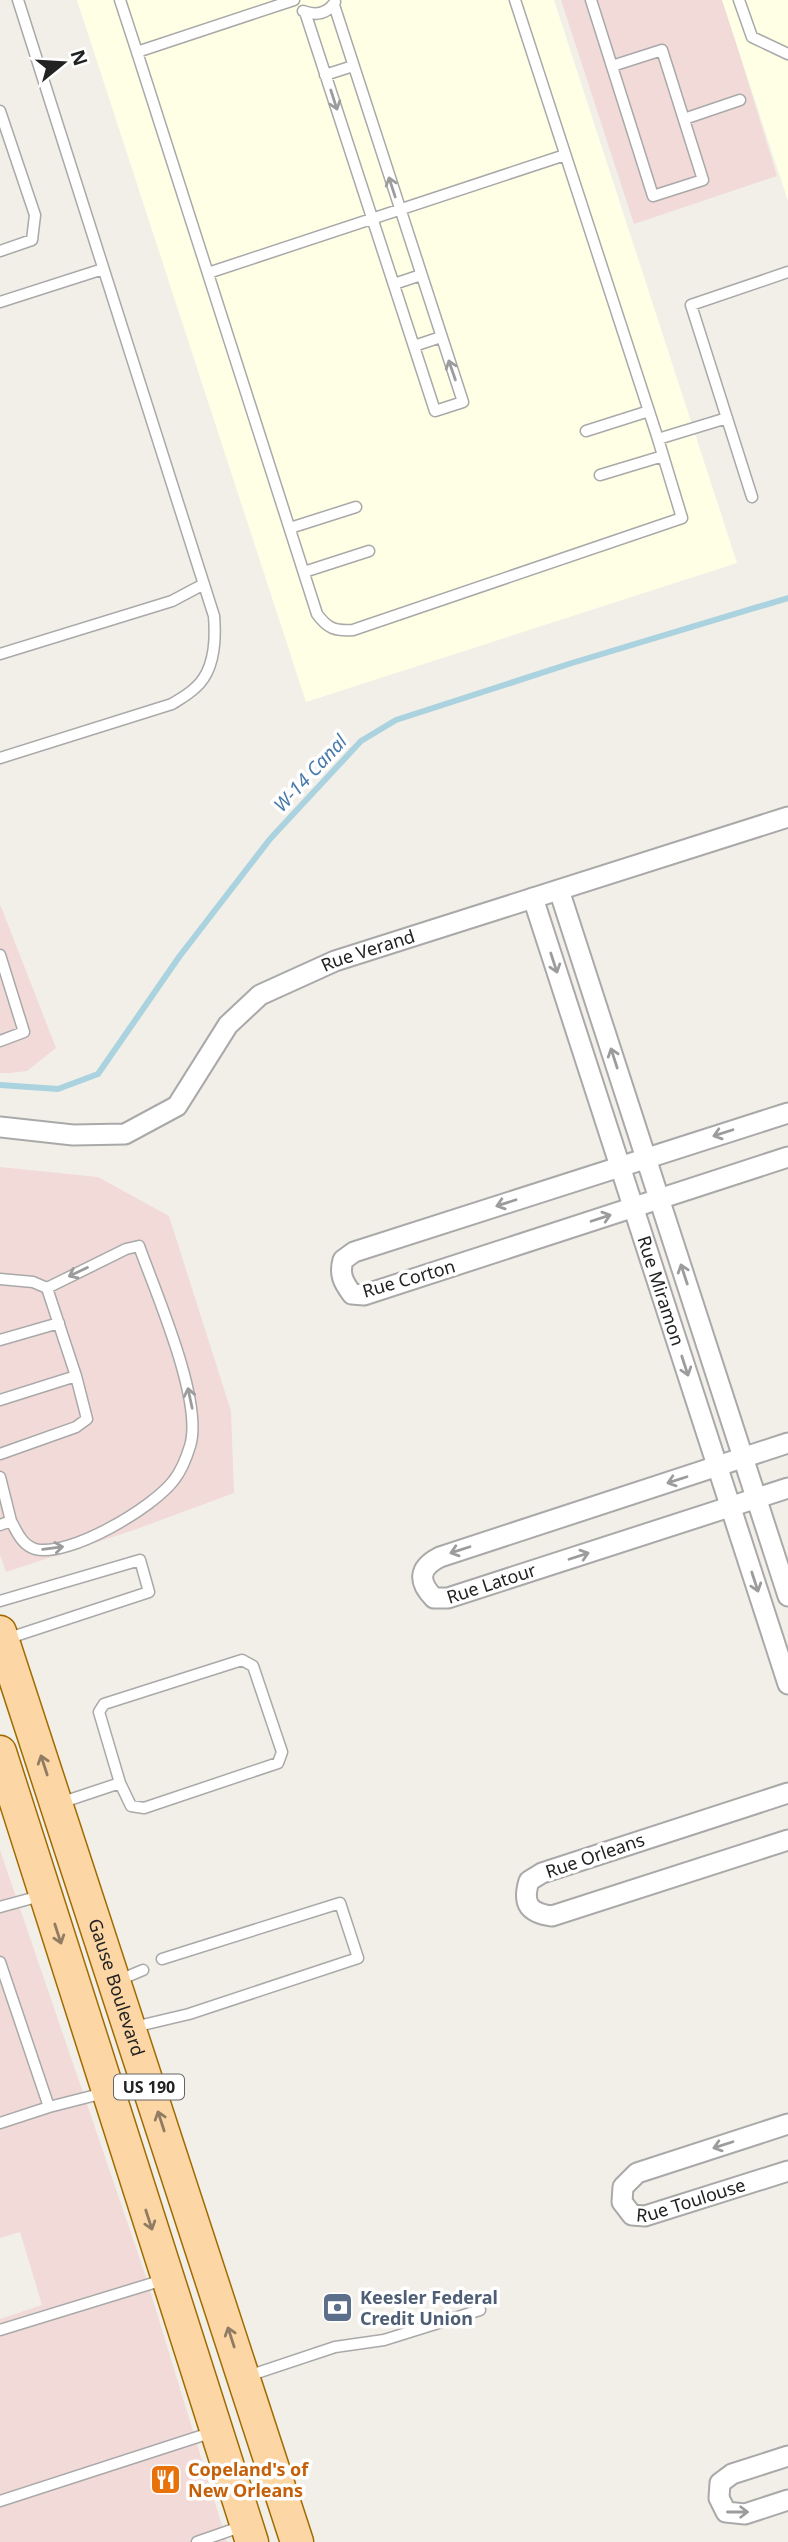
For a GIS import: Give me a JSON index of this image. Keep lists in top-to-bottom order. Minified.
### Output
{"streets":{"main road":["Gause Boulevard","US 190"],"street":["Rue Verand","Rue Corton","Rue Miramon","Rue Latour","Rue Orleans","Rue Toulouse"]},"crossings":[["Rue Verand","Rue Miramon"],["Rue Corton","Rue Miramon"],["Rue Miramon","Rue Latour"]],"water":["W-14 Canal"],"places":{"bank":["Keesler Federal Credit Union"],"restaurant":["Copeland's of New Orleans"]},"north":"right"}
